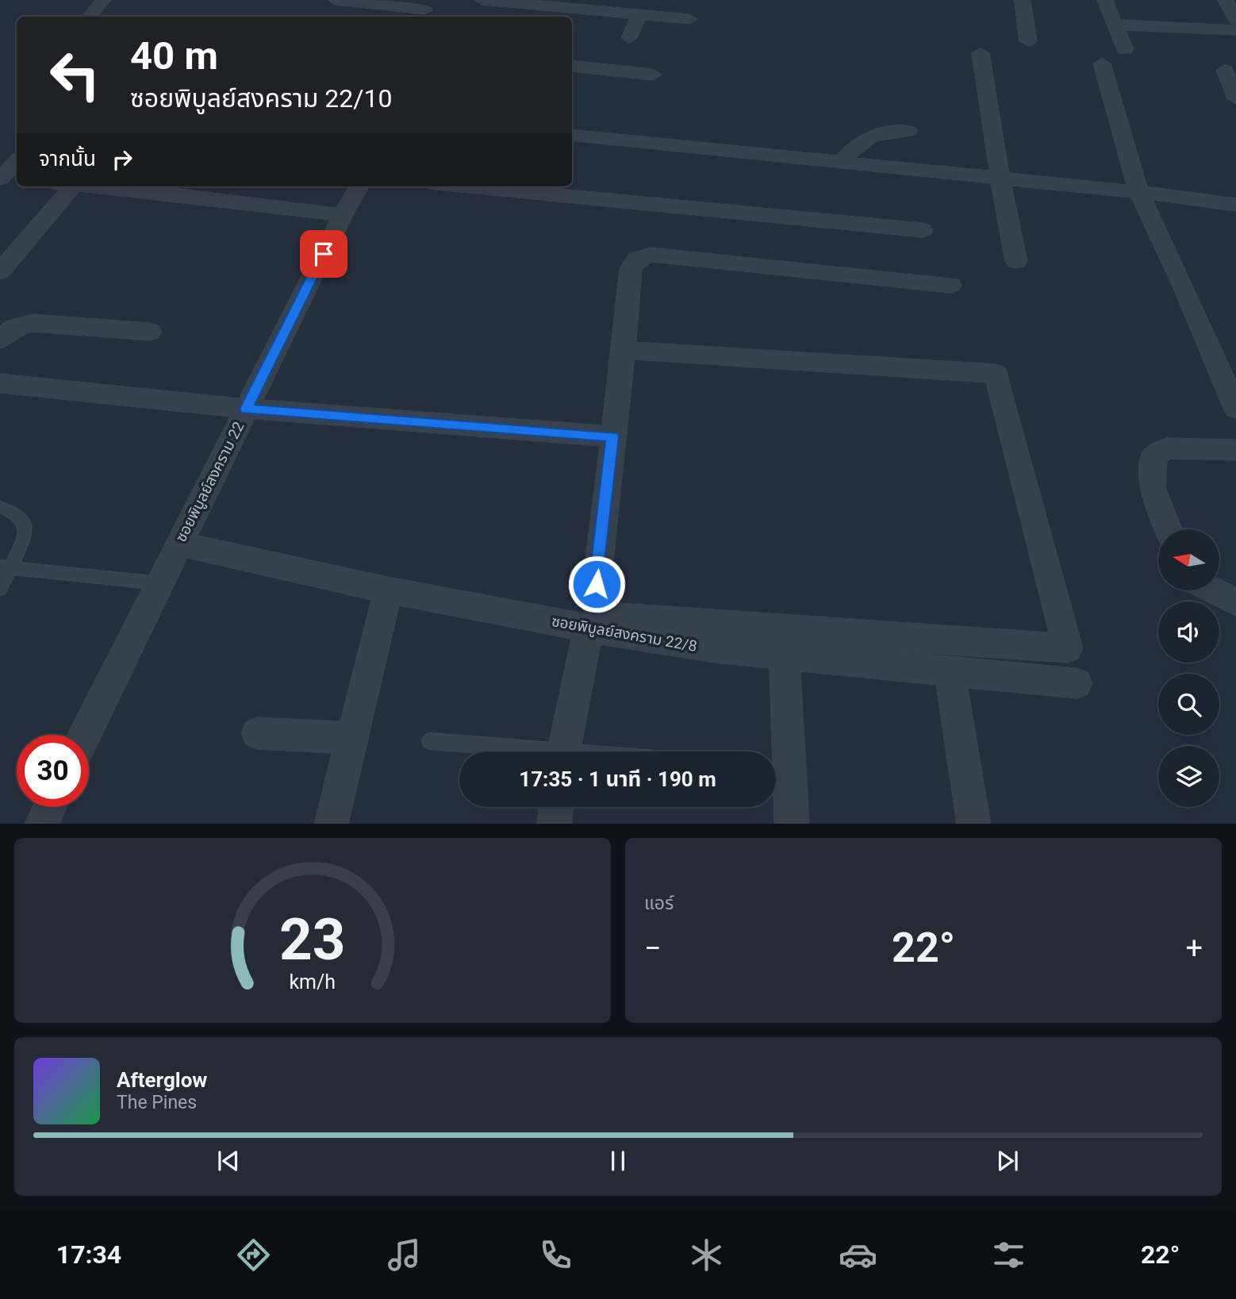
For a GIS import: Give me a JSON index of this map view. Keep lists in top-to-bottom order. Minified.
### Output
{"streets":{"street":["ซอยพิบูลย์สงคราม 22","ซอยพิบูลย์สงคราม 22/8"]},"crossings":[["ซอยพิบูลย์สงคราม 22","ซอยพิบูลย์สงคราม 22/8"]],"north":"left","page":{"turn":["40 m","ซอยพิบูลย์สงคราม 22/10"],"then":"จากนั้น","limit":"30","trip":"17:35 · 1 นาที · 190 m","tile":"แอร์","heat":["−","22°","+"],"song":["Afterglow","The Pines"],"tabs":["17:34","22°"],"gauge":["23","km/h"]}}
